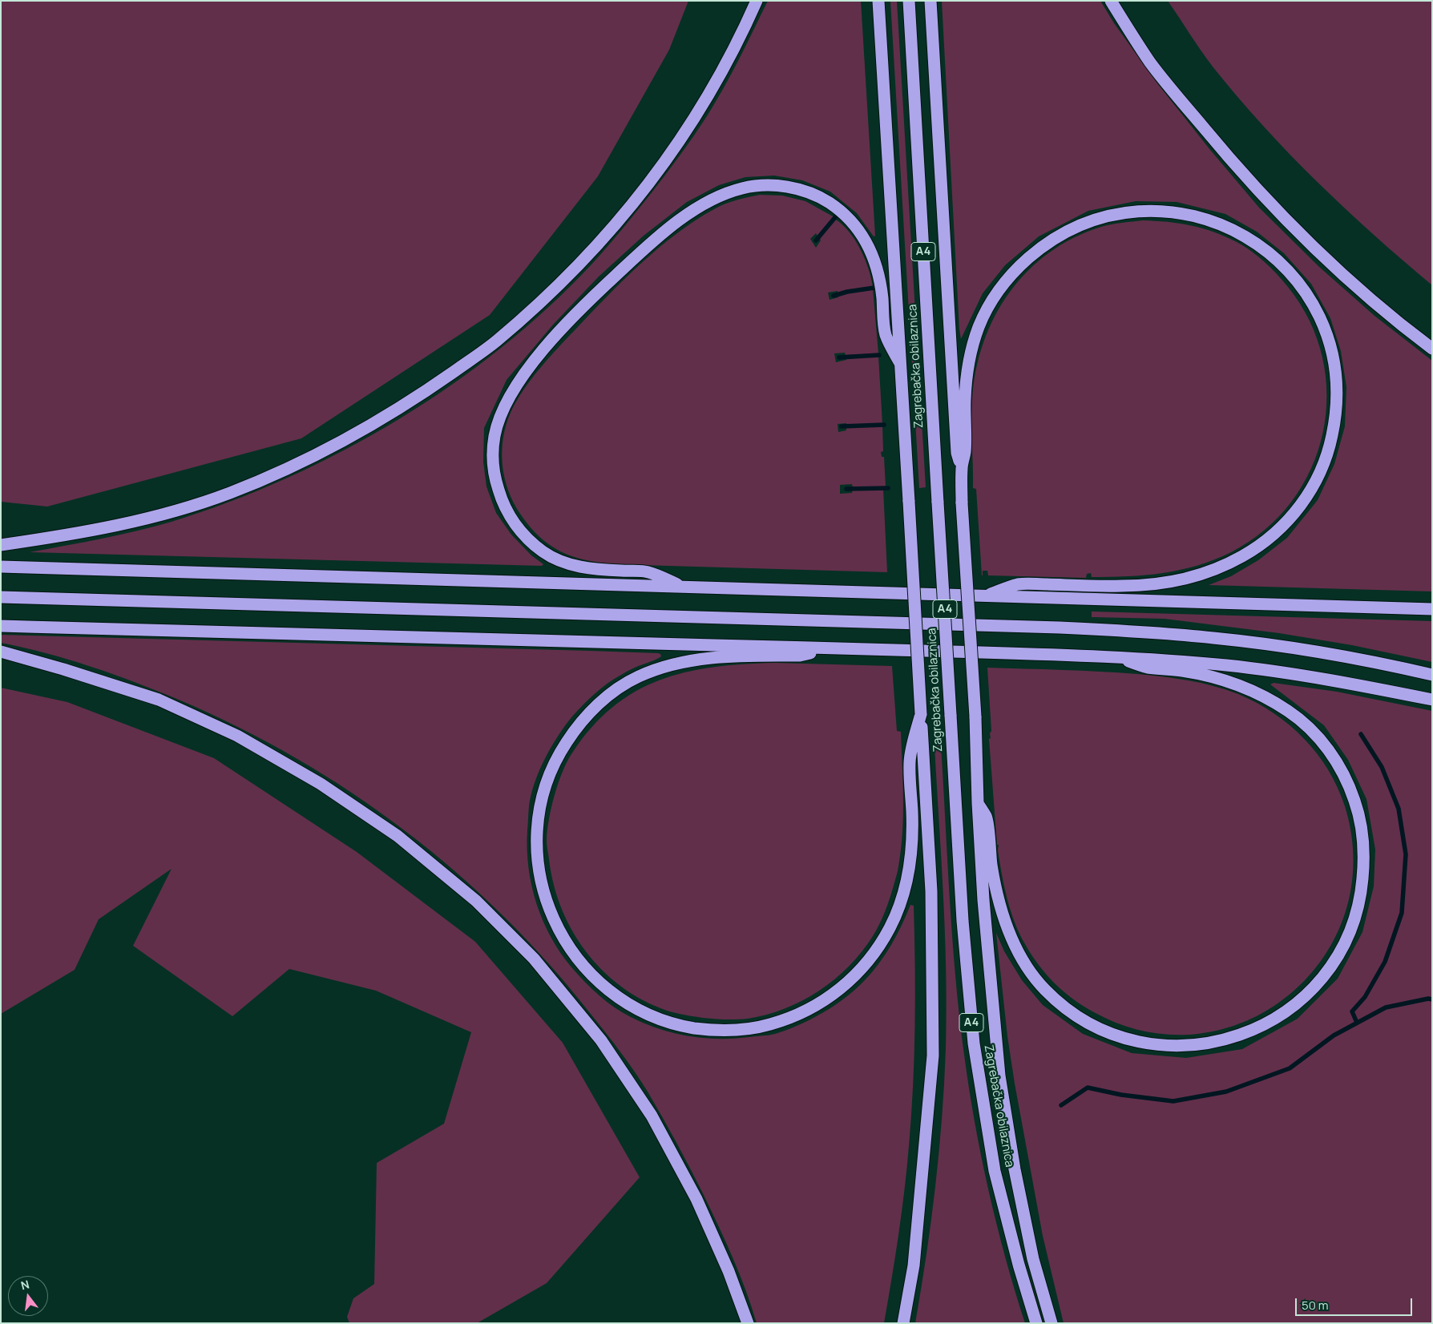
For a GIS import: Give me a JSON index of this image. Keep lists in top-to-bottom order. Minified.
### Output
{"streets":{"highway":["A4","Zagrebačka obilaznica"]},"scale_bar":"50 m","north":"top"}
